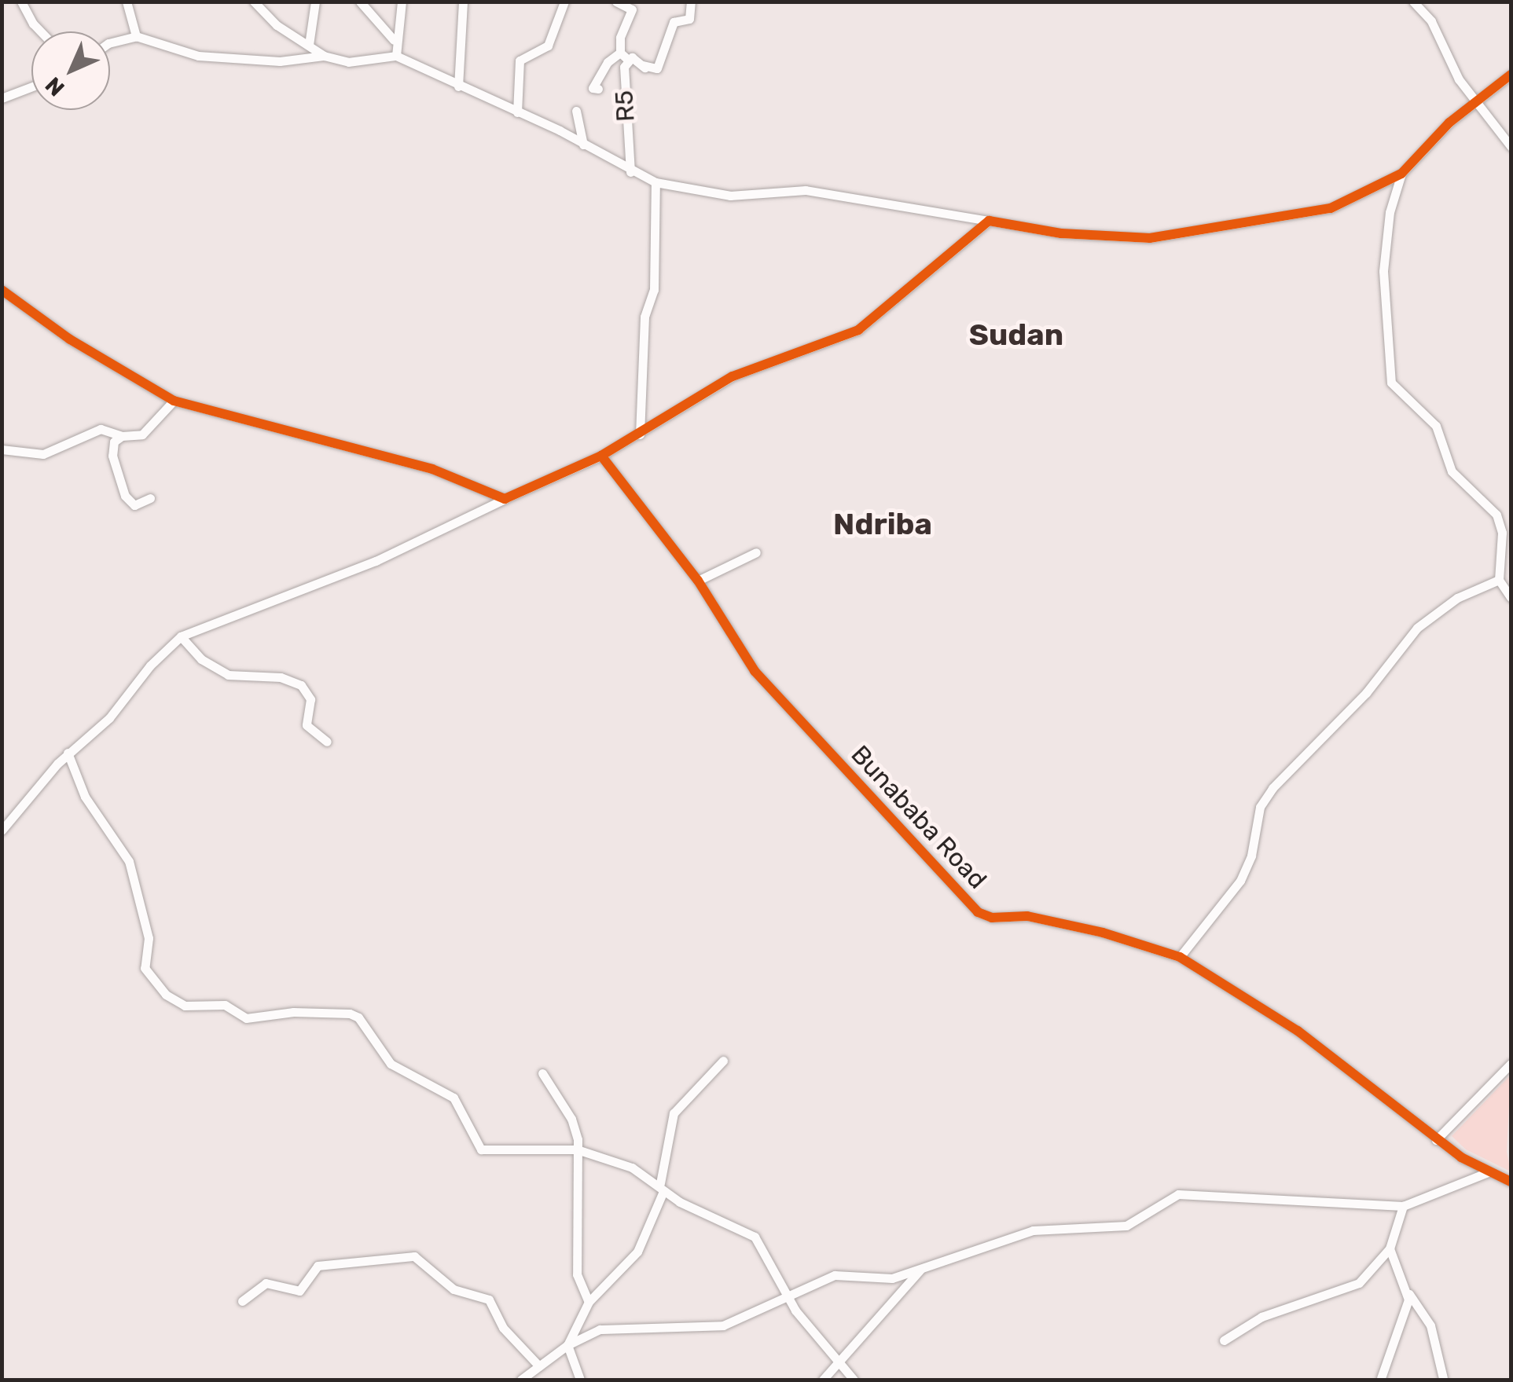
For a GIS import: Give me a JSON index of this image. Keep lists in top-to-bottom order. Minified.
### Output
{"streets":{"street":["R5","Bunababa Road"]},"districts":["Sudan","Ndriba"],"north":"bottom left"}
